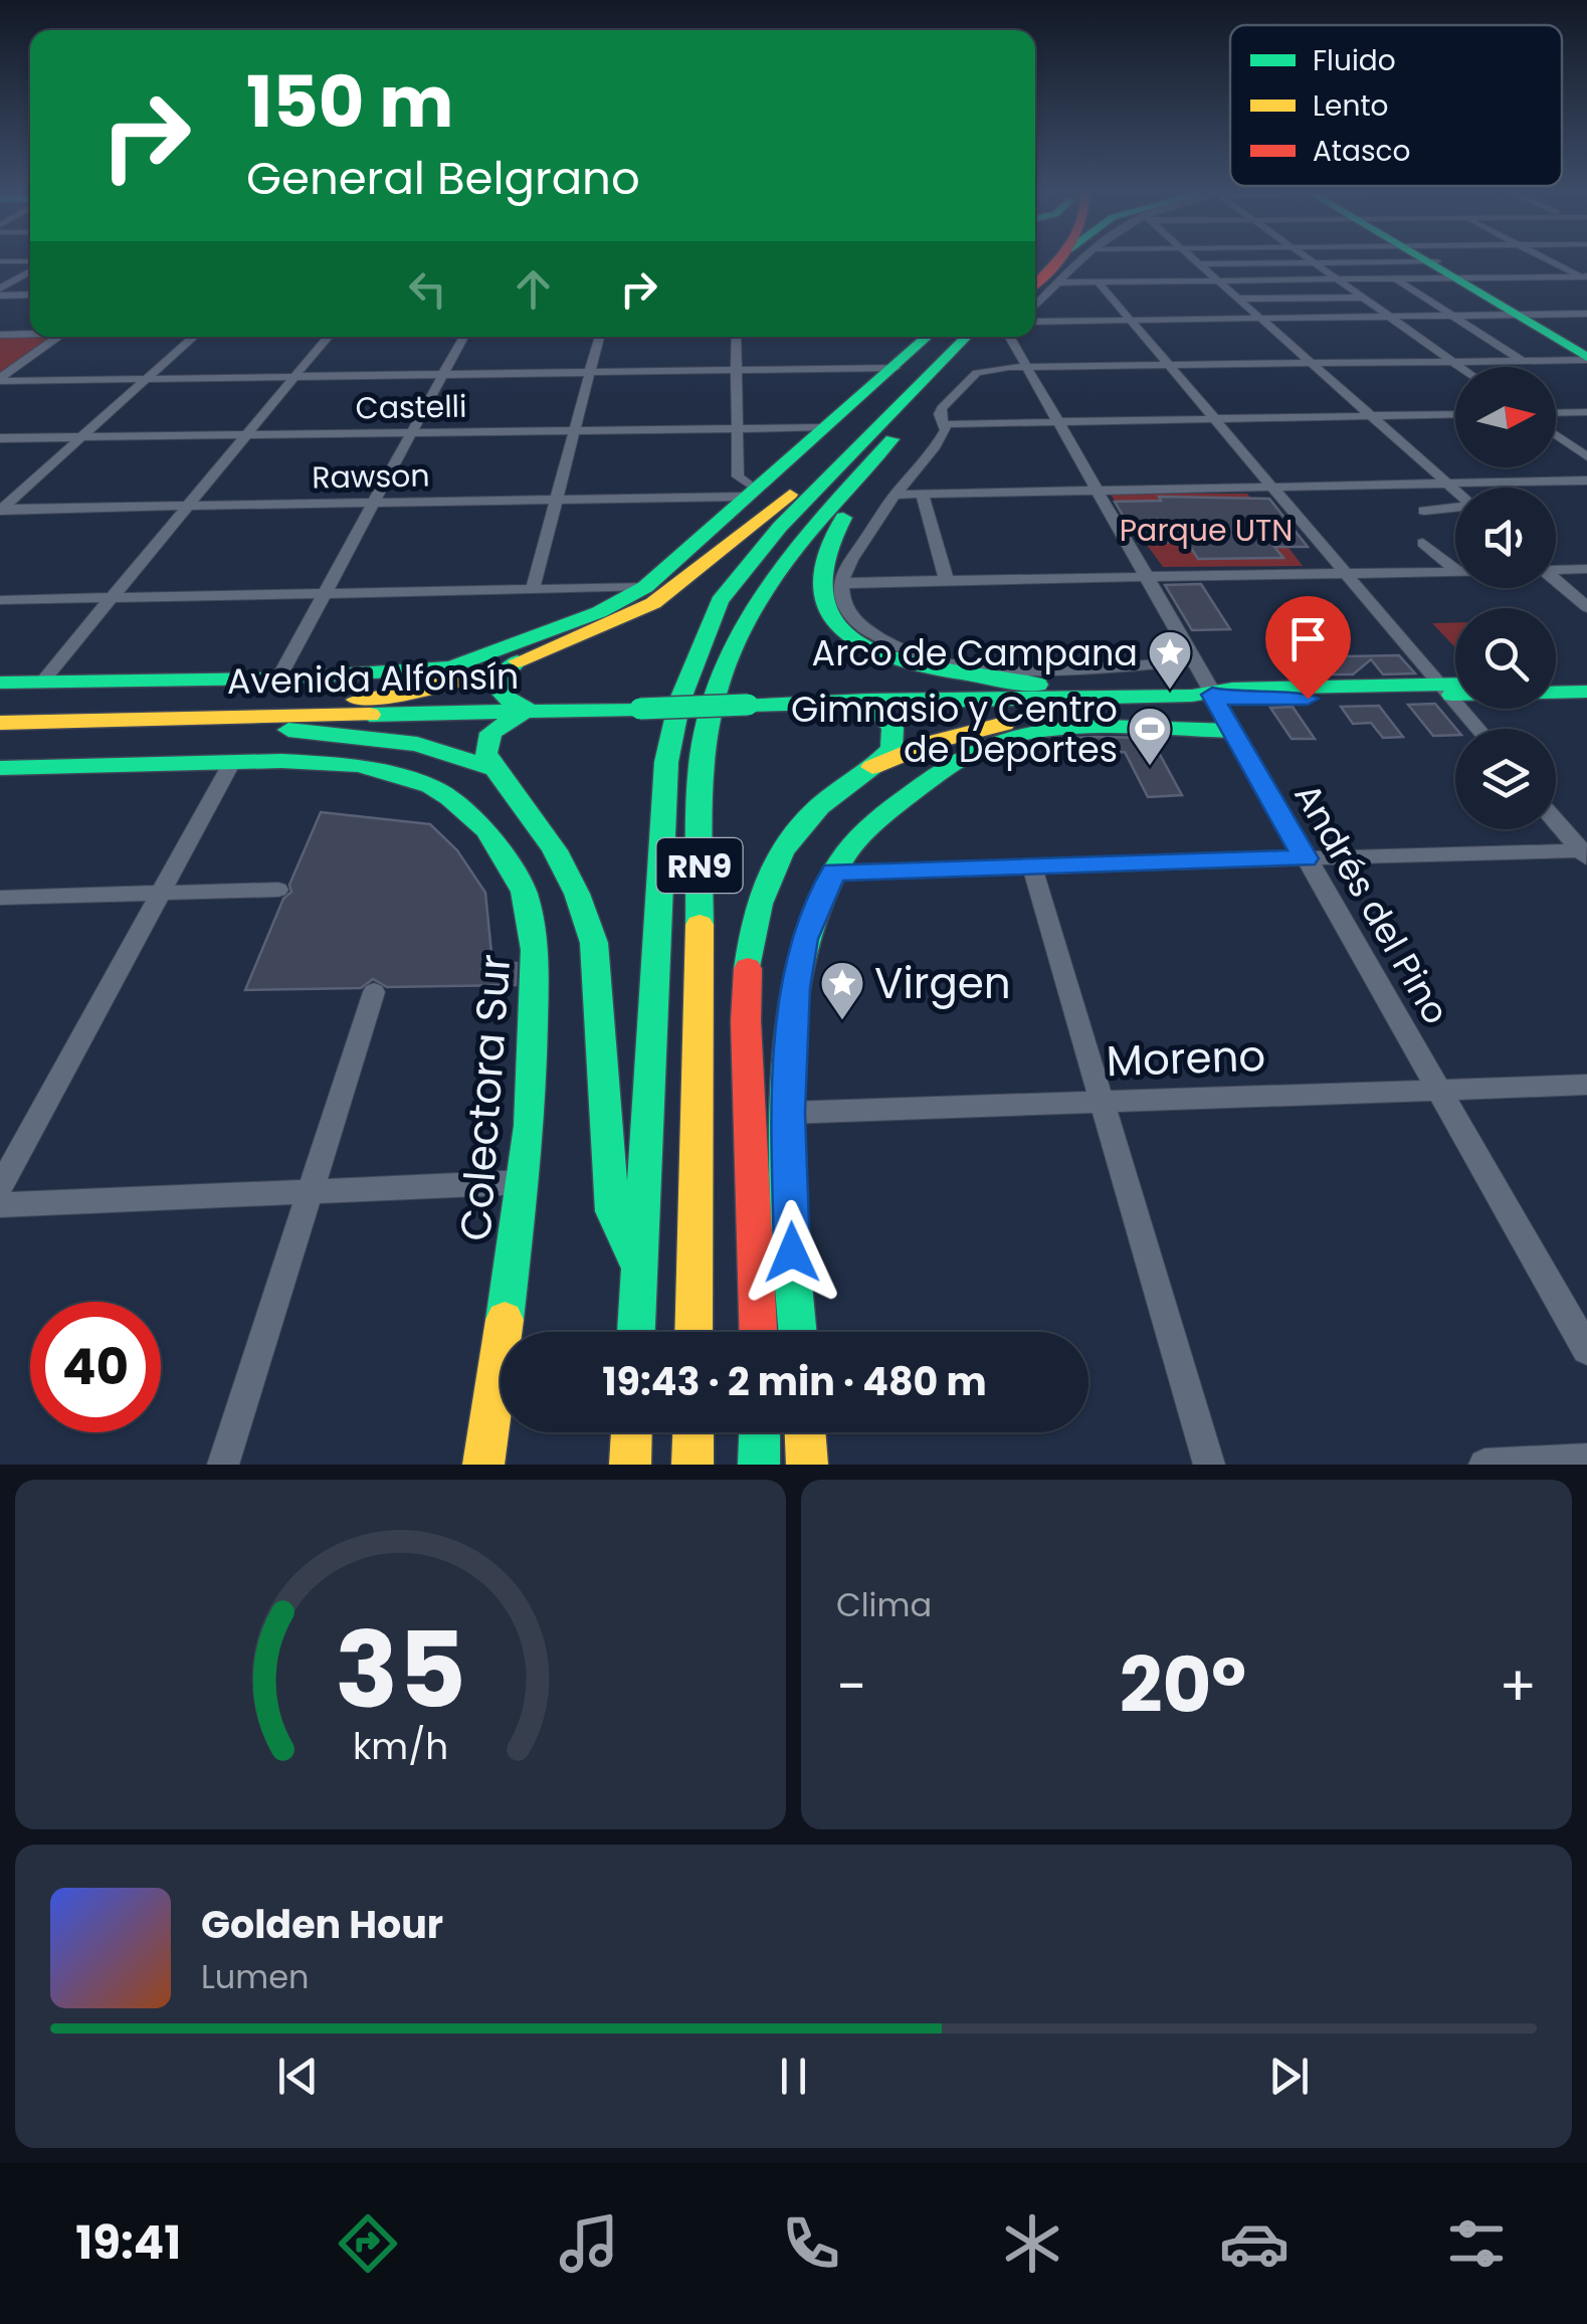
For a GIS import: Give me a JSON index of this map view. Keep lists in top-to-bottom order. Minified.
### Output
{"streets":{"main road":["Avenida Alfonsín","RN9","Colectora Sur"],"street":["Castelli","Rawson","Andrés del Pino","Moreno"]},"crossings":[["Andrés del Pino","Moreno"]],"parks":["Parque UTN"],"places":{"place":["Arco de Campana","Virgen"],"sports":["Gimnasio y Centro de Deportes"]},"legend":["Fluido","Lento","Atasco"],"north":"right","page":{"turn":["150 m","General Belgrano"],"limit":"40","trip":"19:43 · 2 min · 480 m","tile":"Clima","heat":["−","20°","+"],"song":["Golden Hour","Lumen"],"tabs":"19:41","gauge":["35","km/h"]}}
